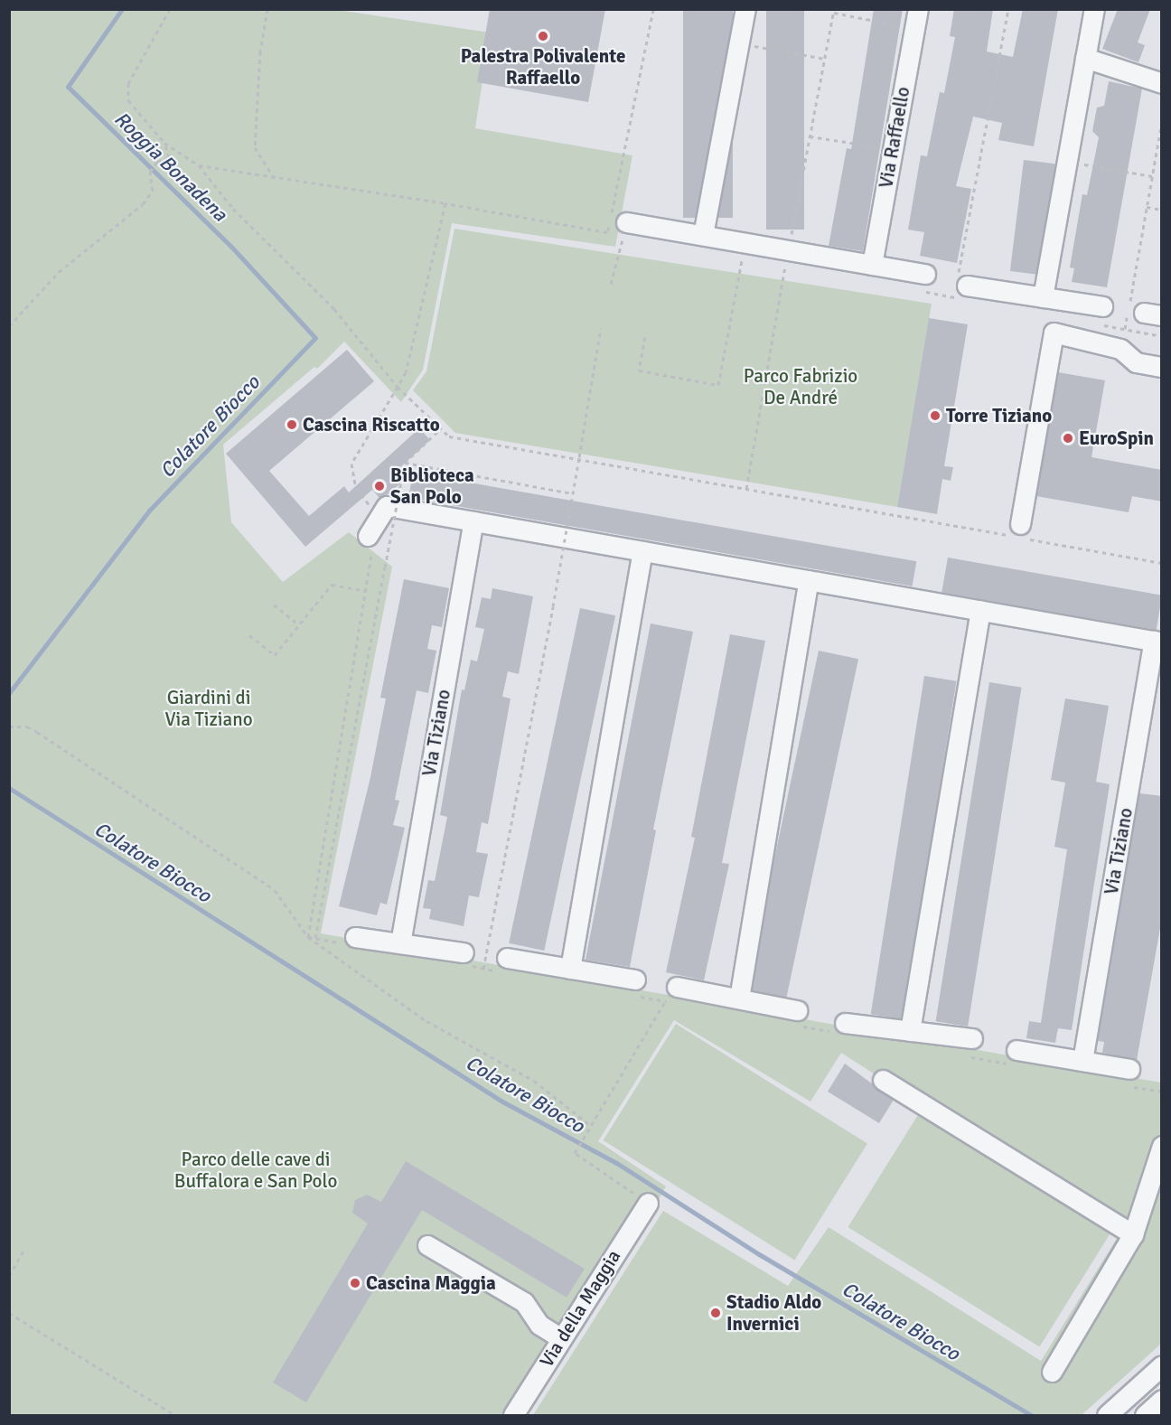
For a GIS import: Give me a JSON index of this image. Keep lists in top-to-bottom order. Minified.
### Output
{"streets":{"street":["Via Raffaello","Via Tiziano","Via della Maggia"]},"water":["Roggia Bonadena","Colatore Biocco"],"parks":["Parco Fabrizio De André","Giardini di Via Tiziano","Parco delle cave di Buffalora e San Polo"],"places":["Palestra Polivalente Raffaello","Torre Tiziano","Cascina Riscatto","EuroSpin","Biblioteca San Polo","Cascina Maggia","Stadio Aldo Invernici"]}
